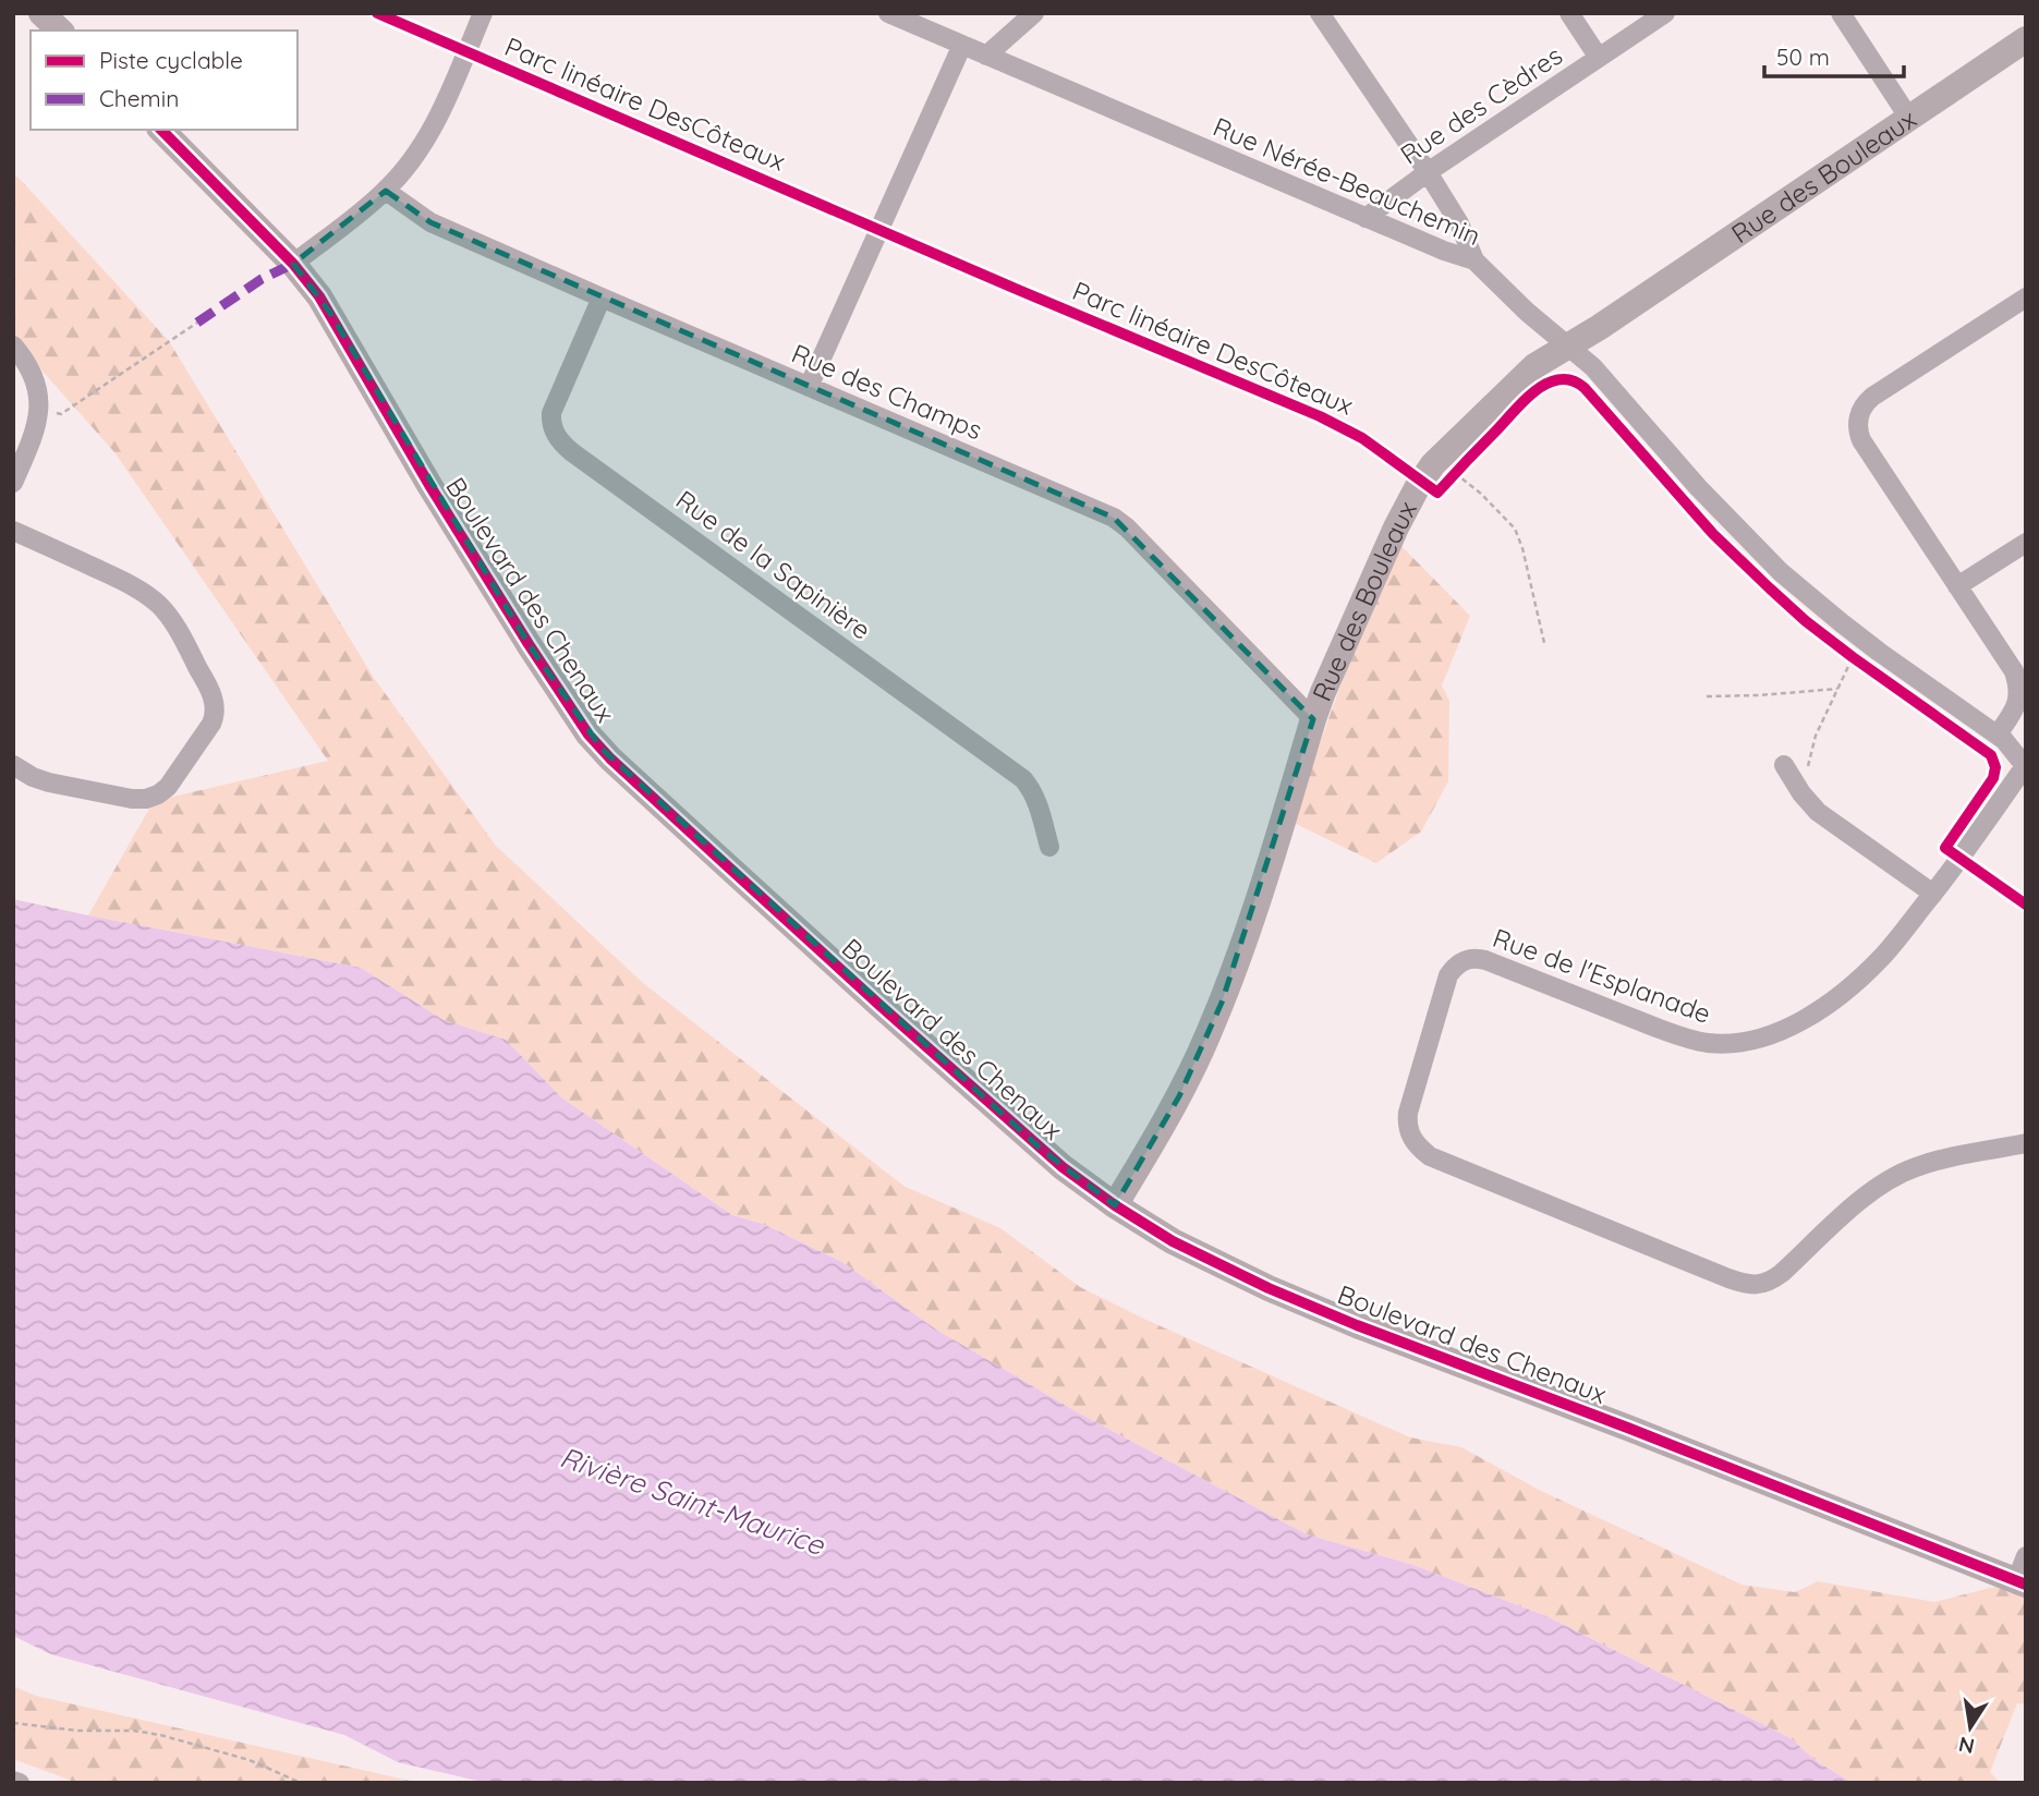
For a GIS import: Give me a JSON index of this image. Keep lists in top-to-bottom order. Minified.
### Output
{"streets":{"street":["Rue des Cèdres","Rue des Bouleaux","Rue Nérée-Beauchemin","Rue des Champs","Rue de la Sapinière","Boulevard des Chenaux","Rue de l'Esplanade"],"cycle path":["Parc linéaire DesCôteaux"]},"crossings":[["Rue des Cèdres","Rue Nérée-Beauchemin"],["Rue des Bouleaux","Rue Nérée-Beauchemin"],["Rue des Bouleaux","Rue des Champs"],["Rue des Bouleaux","Boulevard des Chenaux"],["Rue Nérée-Beauchemin","Rue de l'Esplanade"],["Rue des Champs","Rue de la Sapinière"]],"water":["Rivière Saint-Maurice"],"legend":["Piste cyclable","Chemin"],"scale_bar":"50 m","north":"bottom"}
